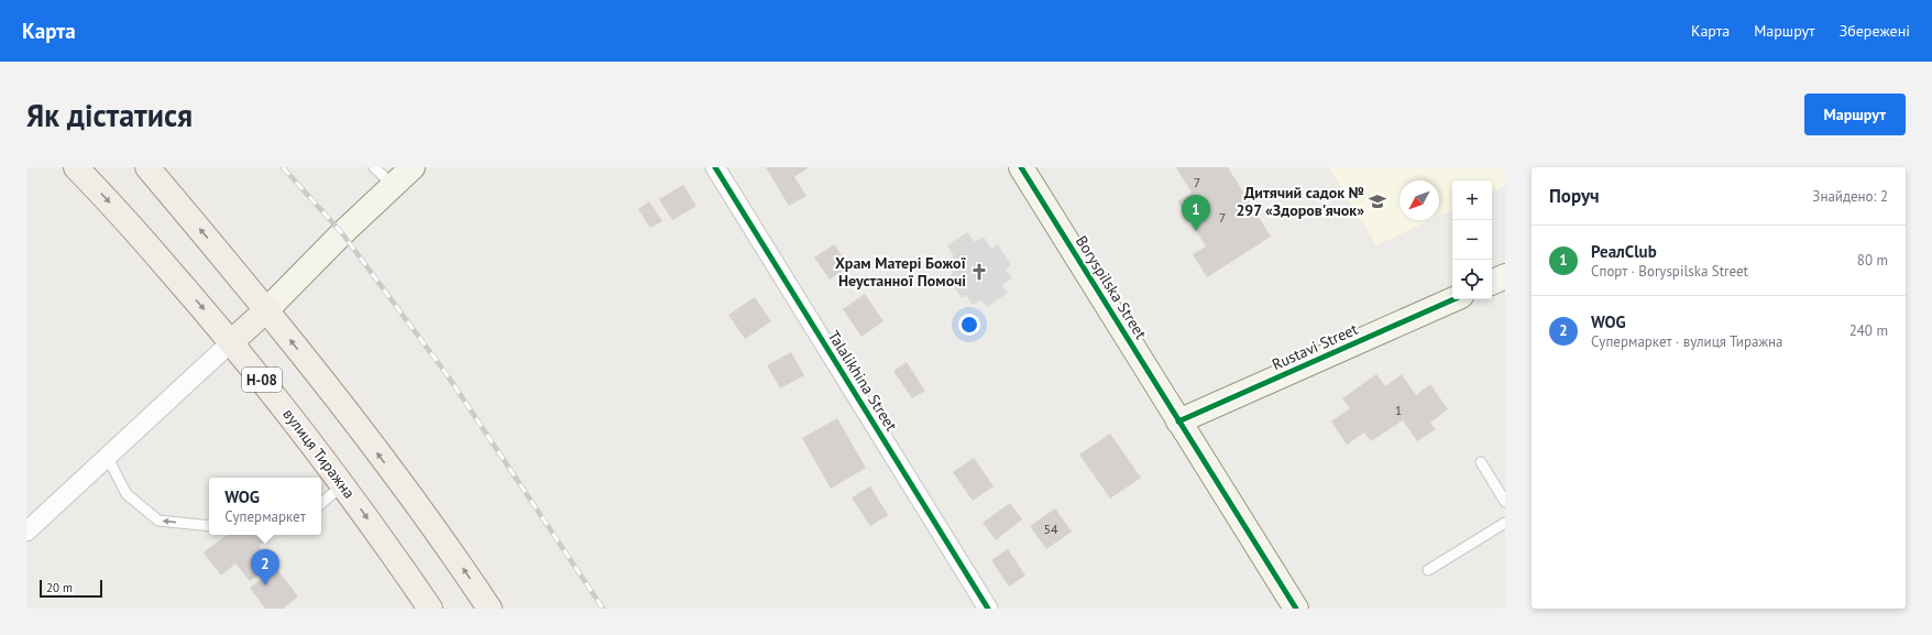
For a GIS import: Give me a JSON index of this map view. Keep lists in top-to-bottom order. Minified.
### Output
{"streets":{"main road":["Н-08","вулиця Тиражна"],"street":["Boryspilska Street","Rustavi Street","Talalikhina Street"]},"crossings":[["Boryspilska Street","Rustavi Street"]],"places":{"school or university":["Дитячий садок № 297 «Здоров'ячок»"],"church":["Храм Матері Божої Неустанної Помочі"]},"house_numbers":["7","7","1","54"],"scale_bar":"20 m","north":"bottom left","page":{"header":"Карта","nav":["Карта","Маршрут","Збережені"],"buttons":"Маршрут","title":"Як дістатися","heading":["Поруч","Знайдено: 2"],"map_buttons":["+","−"],"pins":["1","2"],"list":[{"mark":"1","name":"РеалClub","note":"Спорт · Boryspilska Street","value":"80 m"},{"mark":"2","name":"WOG","note":"Супермаркет · вулиця Тиражна","value":"240 m"}],"popup":["WOG","Супермаркет"],"scale":"20 m"}}
